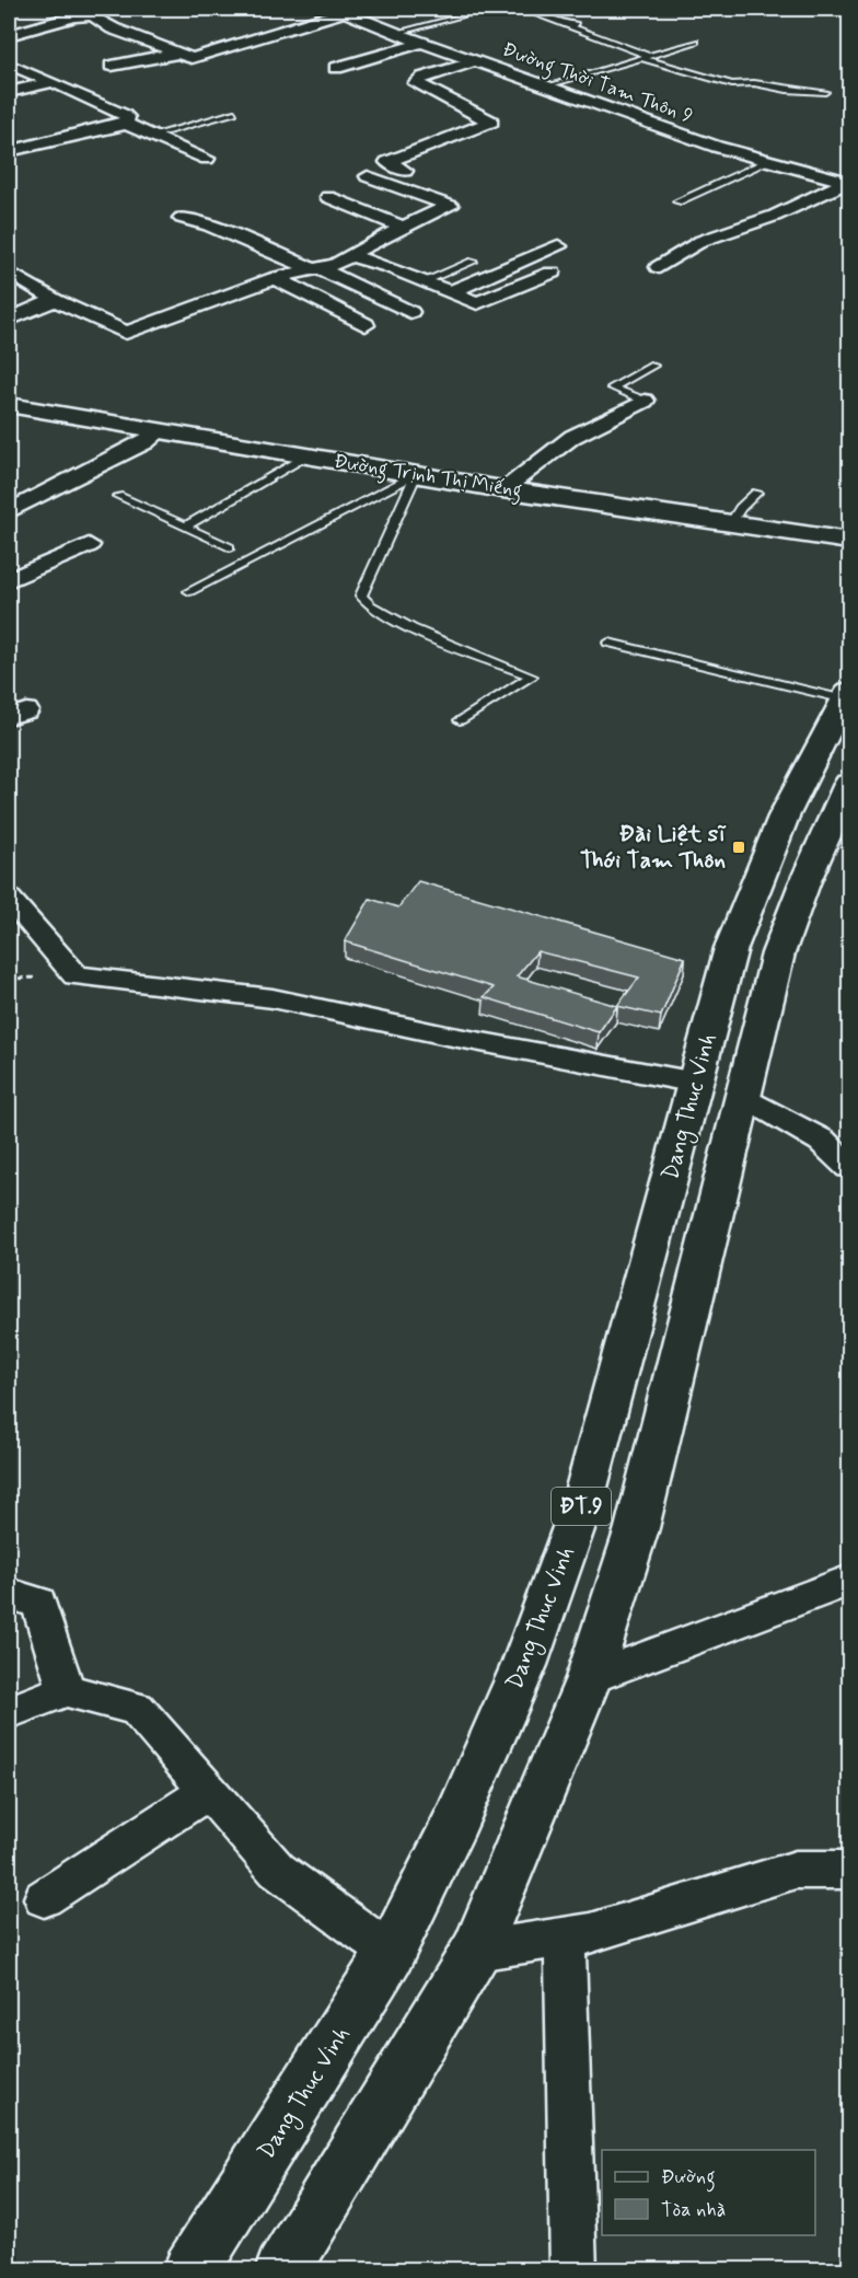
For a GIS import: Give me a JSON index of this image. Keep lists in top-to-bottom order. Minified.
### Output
{"streets":{"main road":["Đường Trịnh Thị Miếng","Dang Thuc Vinh","ĐT.9"],"street":["Đường Thời Tam Thôn 9"]},"places":{"transit":["Đài Liệt sĩ Thới Tam Thôn"]},"legend":["Đường","Tòa nhà"]}
